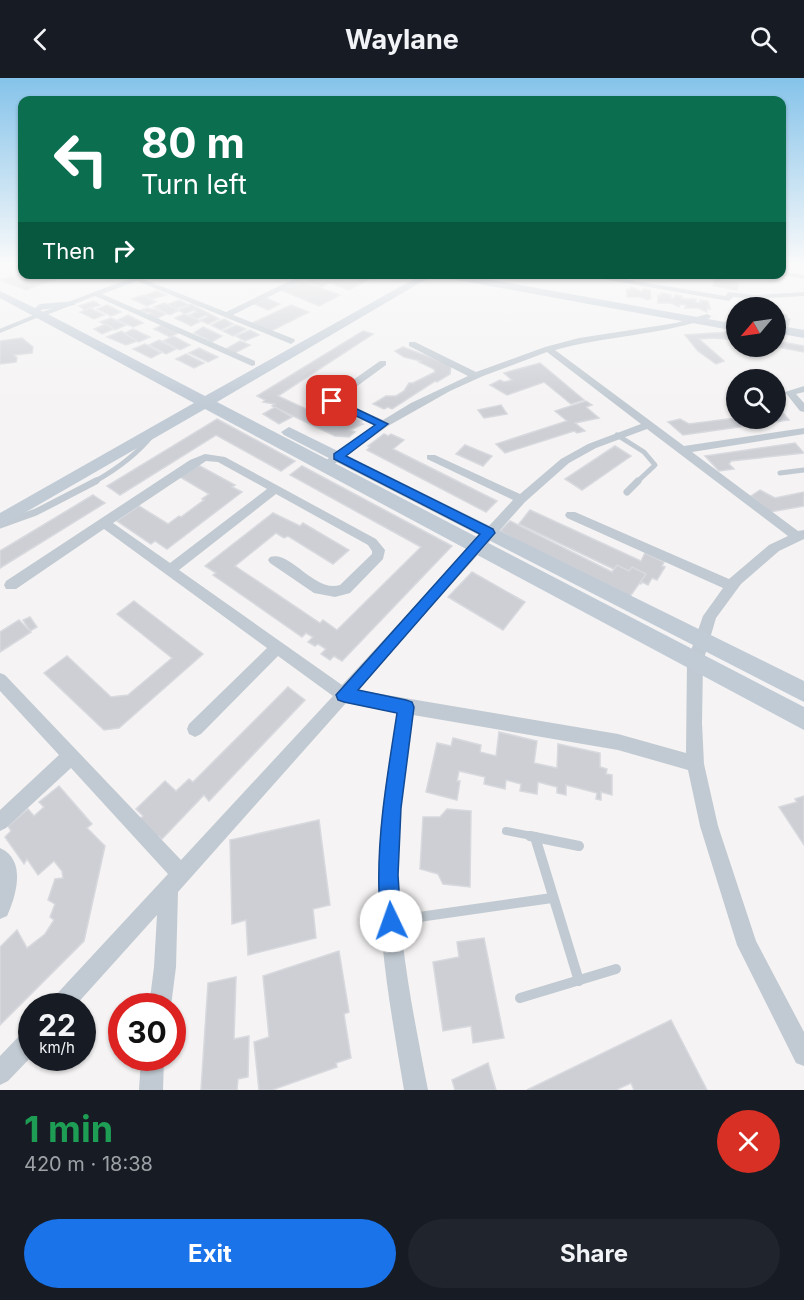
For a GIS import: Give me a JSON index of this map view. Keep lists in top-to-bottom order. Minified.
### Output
{"north":"bottom left","page":{"header":"Waylane","turn":["80 m","Turn left"],"then":"Then","speed":"22 km/h","limit":"30","heading":["1 min","420 m · 18:38"],"buttons":["Exit","Share"]}}
